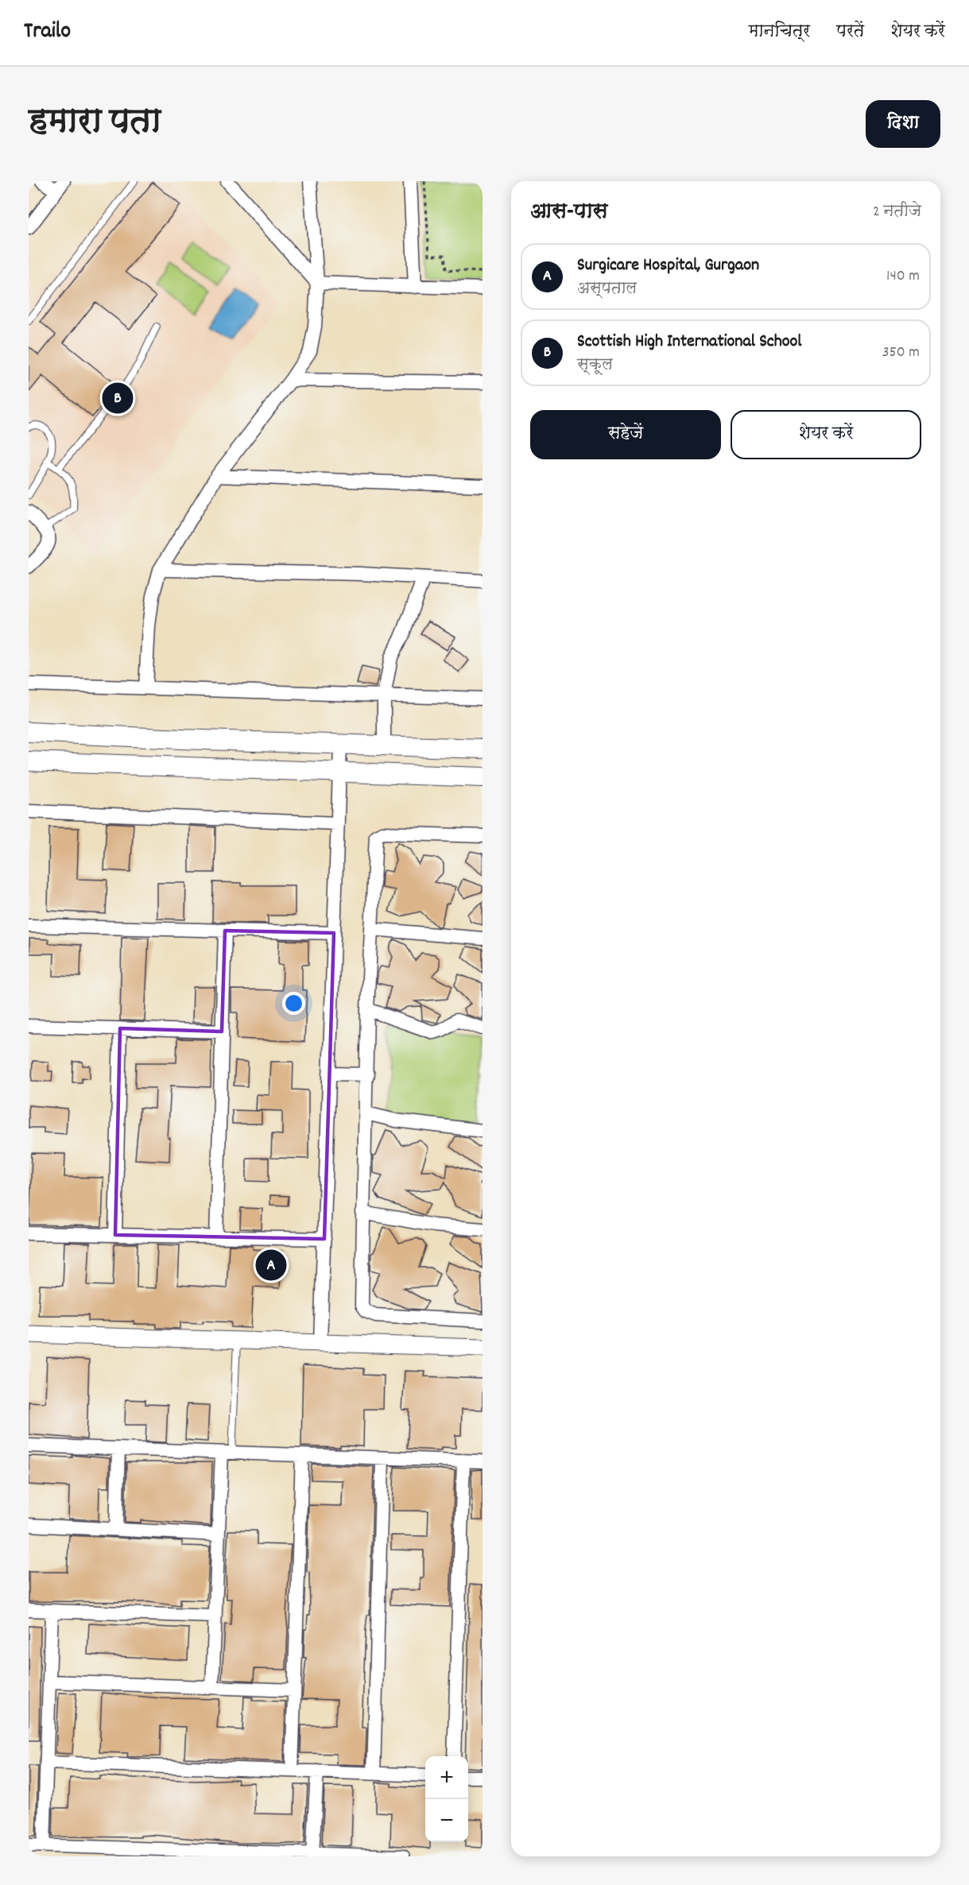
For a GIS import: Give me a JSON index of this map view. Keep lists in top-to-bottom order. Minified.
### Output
{"page":{"header":"Trailo","nav":["मानचित्र","परतें","शेयर करें"],"title":"हमारा पता","buttons":["दिशा",["सहेजें","शेयर करें"]],"heading":["आस-पास","2 नतीजे"],"list":[{"mark":"A","name":"Surgicare Hospital, Gurgaon","note":"अस्पताल","value":"140 m"},{"mark":"B","name":"Scottish High International School","note":"स्कूल","value":"350 m"}],"pins":["B","A"],"map_buttons":["+","−"]}}
